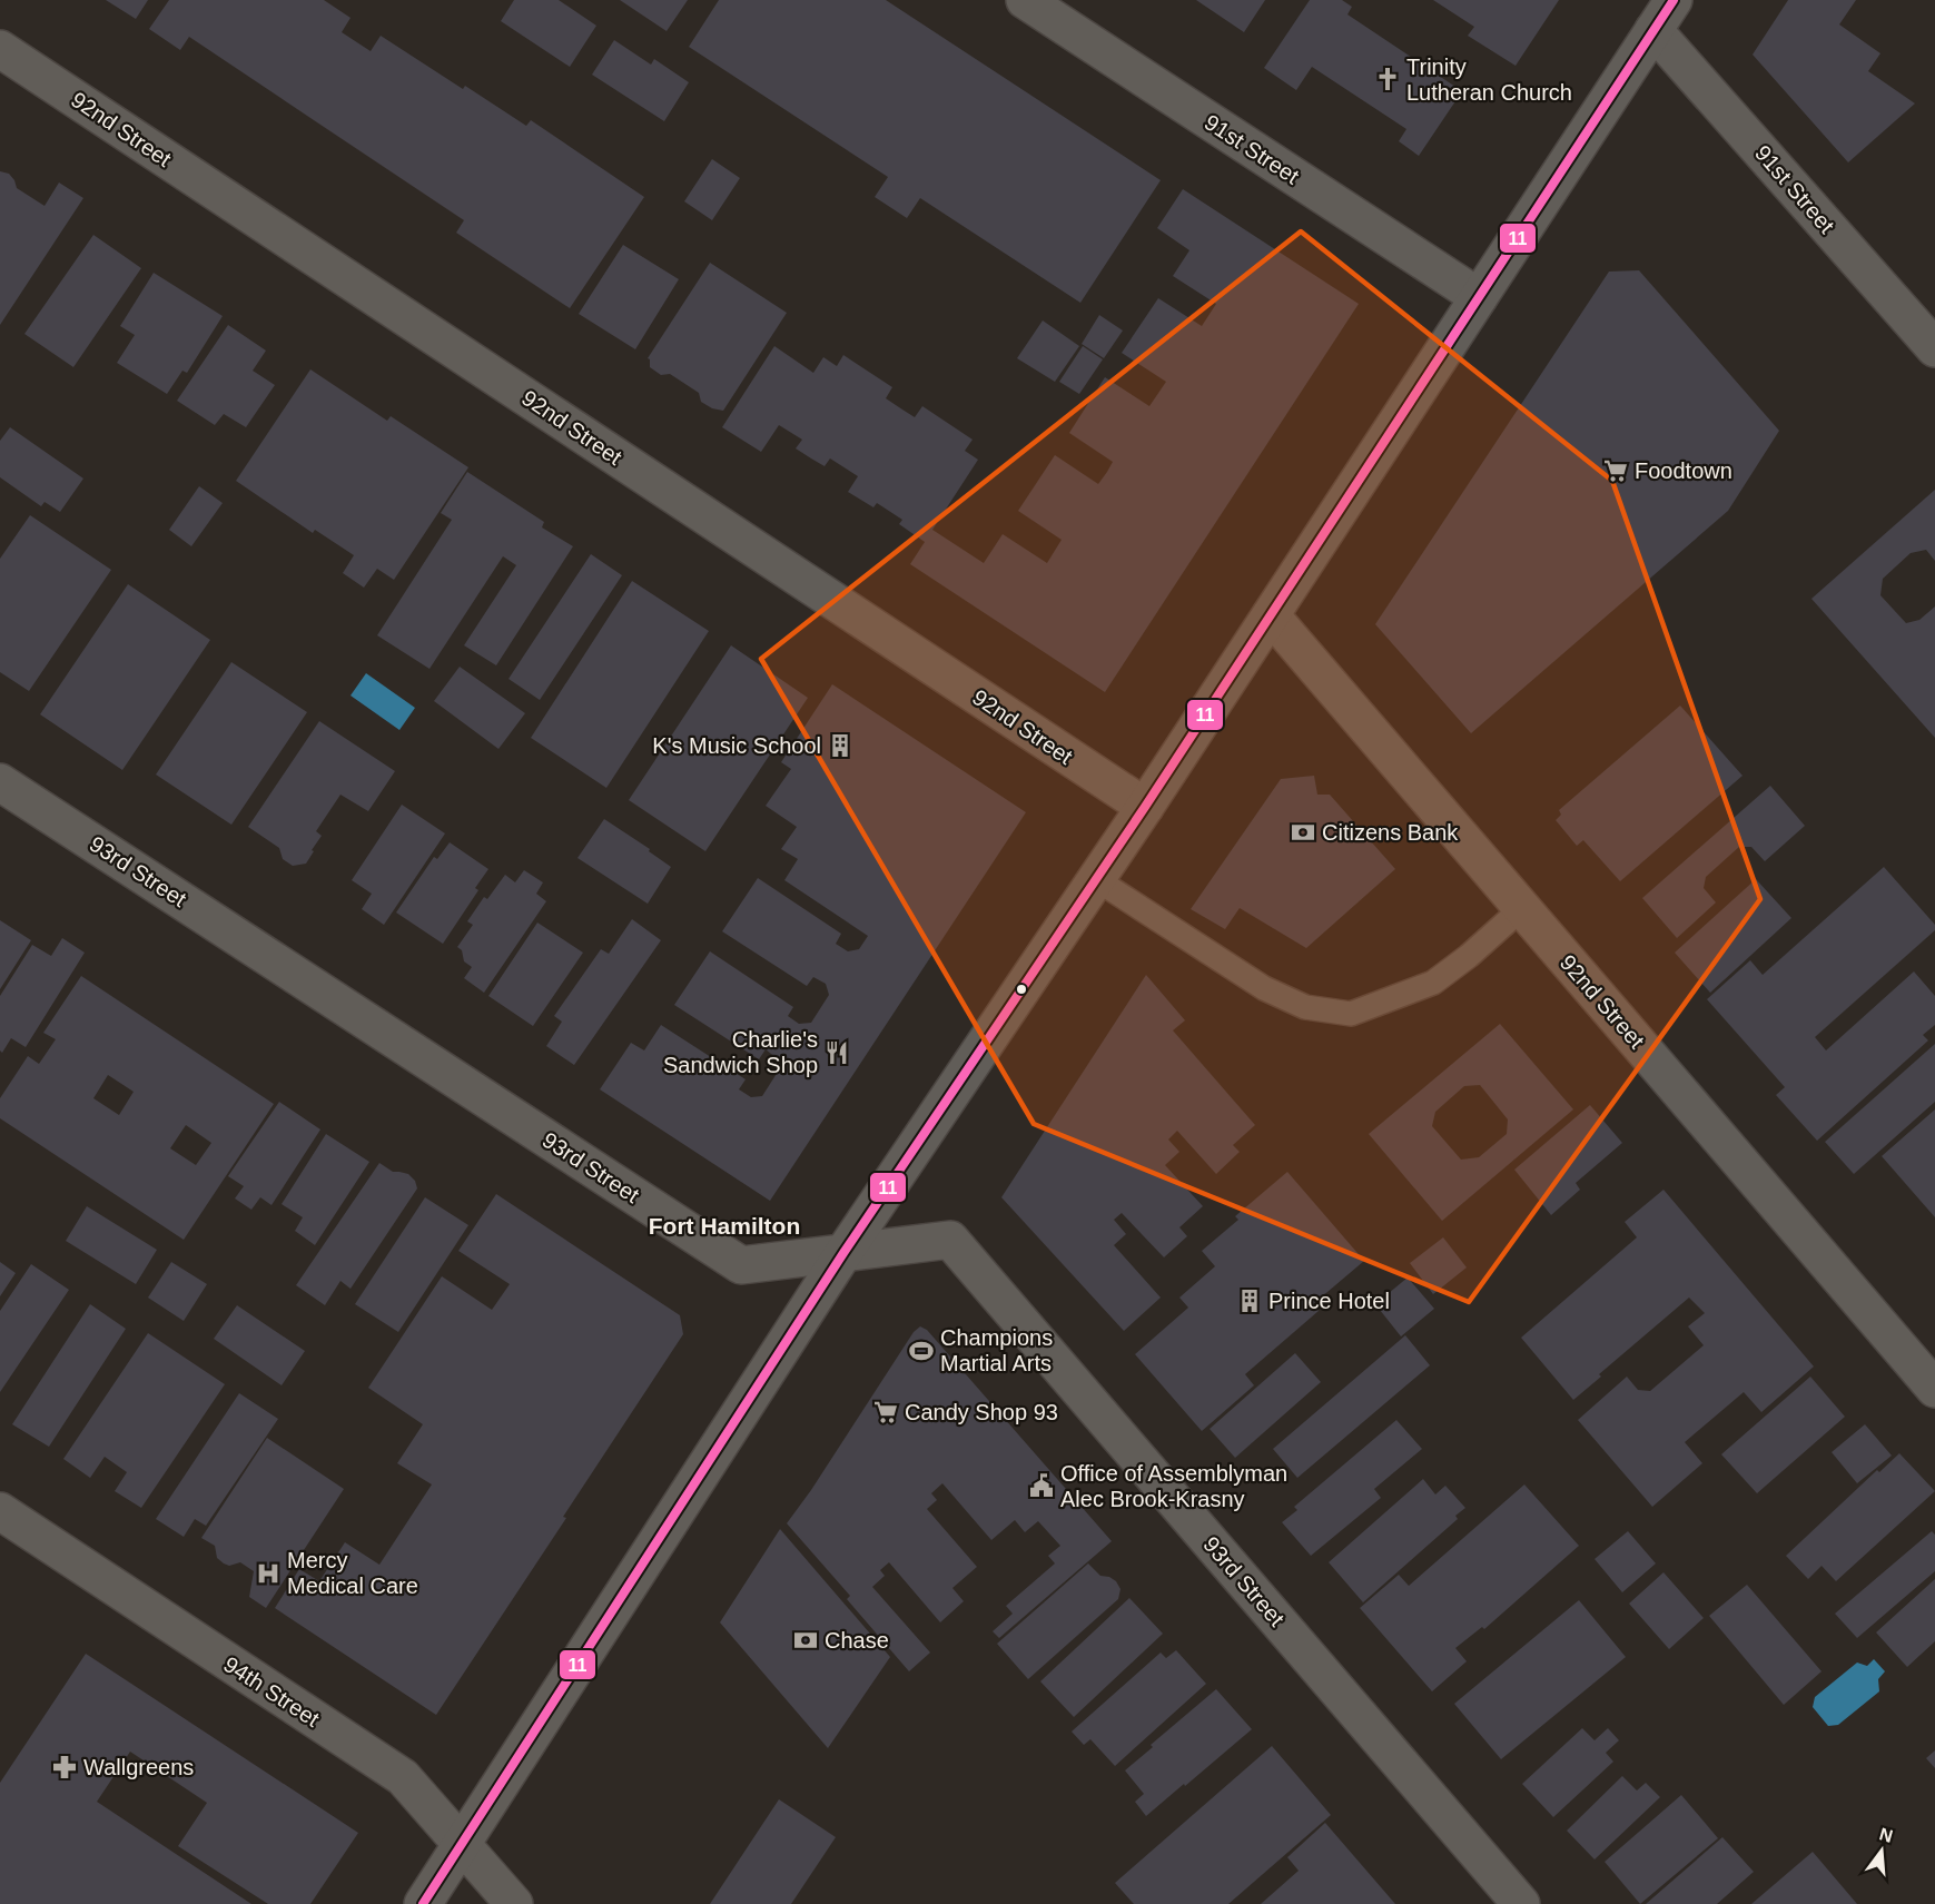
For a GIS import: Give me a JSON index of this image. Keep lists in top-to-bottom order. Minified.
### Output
{"streets":{"street":["92nd Street","91st Street","93rd Street","94th Street"]},"districts":["Fort Hamilton"],"places":{"church":["Trinity Lutheran Church"],"supermarket":["Foodtown","Candy Shop 93"],"building":["K's Music School","Prince Hotel"],"bank":["Citizens Bank","Chase"],"restaurant":["Charlie's Sandwich Shop"],"sports":["Champions Martial Arts"],"public building":["Office of Assemblyman Alec Brook-Krasny"],"hospital":["Mercy Medical Care"],"pharmacy":["Wallgreens"]},"lines":["transit line 11"],"north":"top"}
